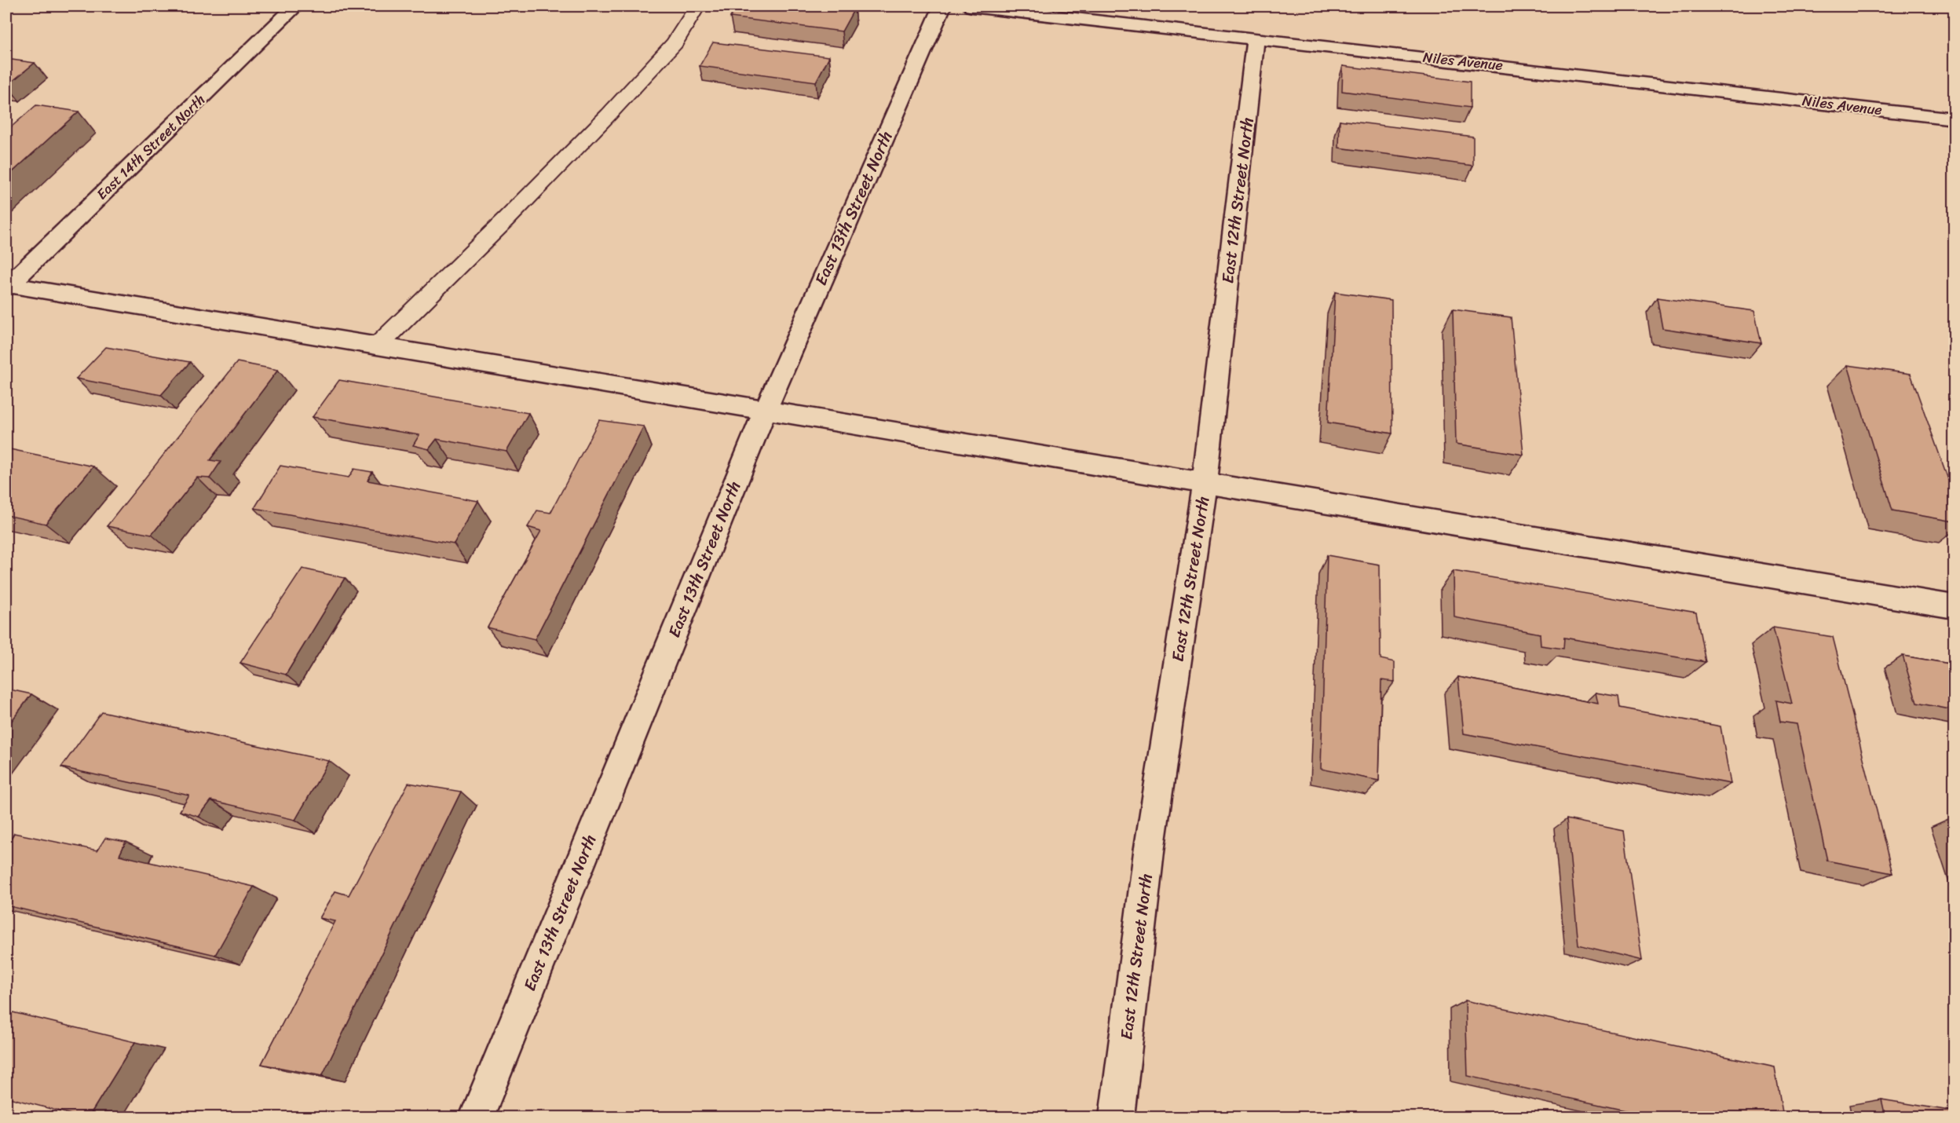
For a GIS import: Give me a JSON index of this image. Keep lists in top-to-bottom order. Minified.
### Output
{"streets":{"street":["Niles Avenue","East 14th Street North","East 12th Street North","East 13th Street North"]},"crossings":[["Niles Avenue","East 12th Street North"]]}
